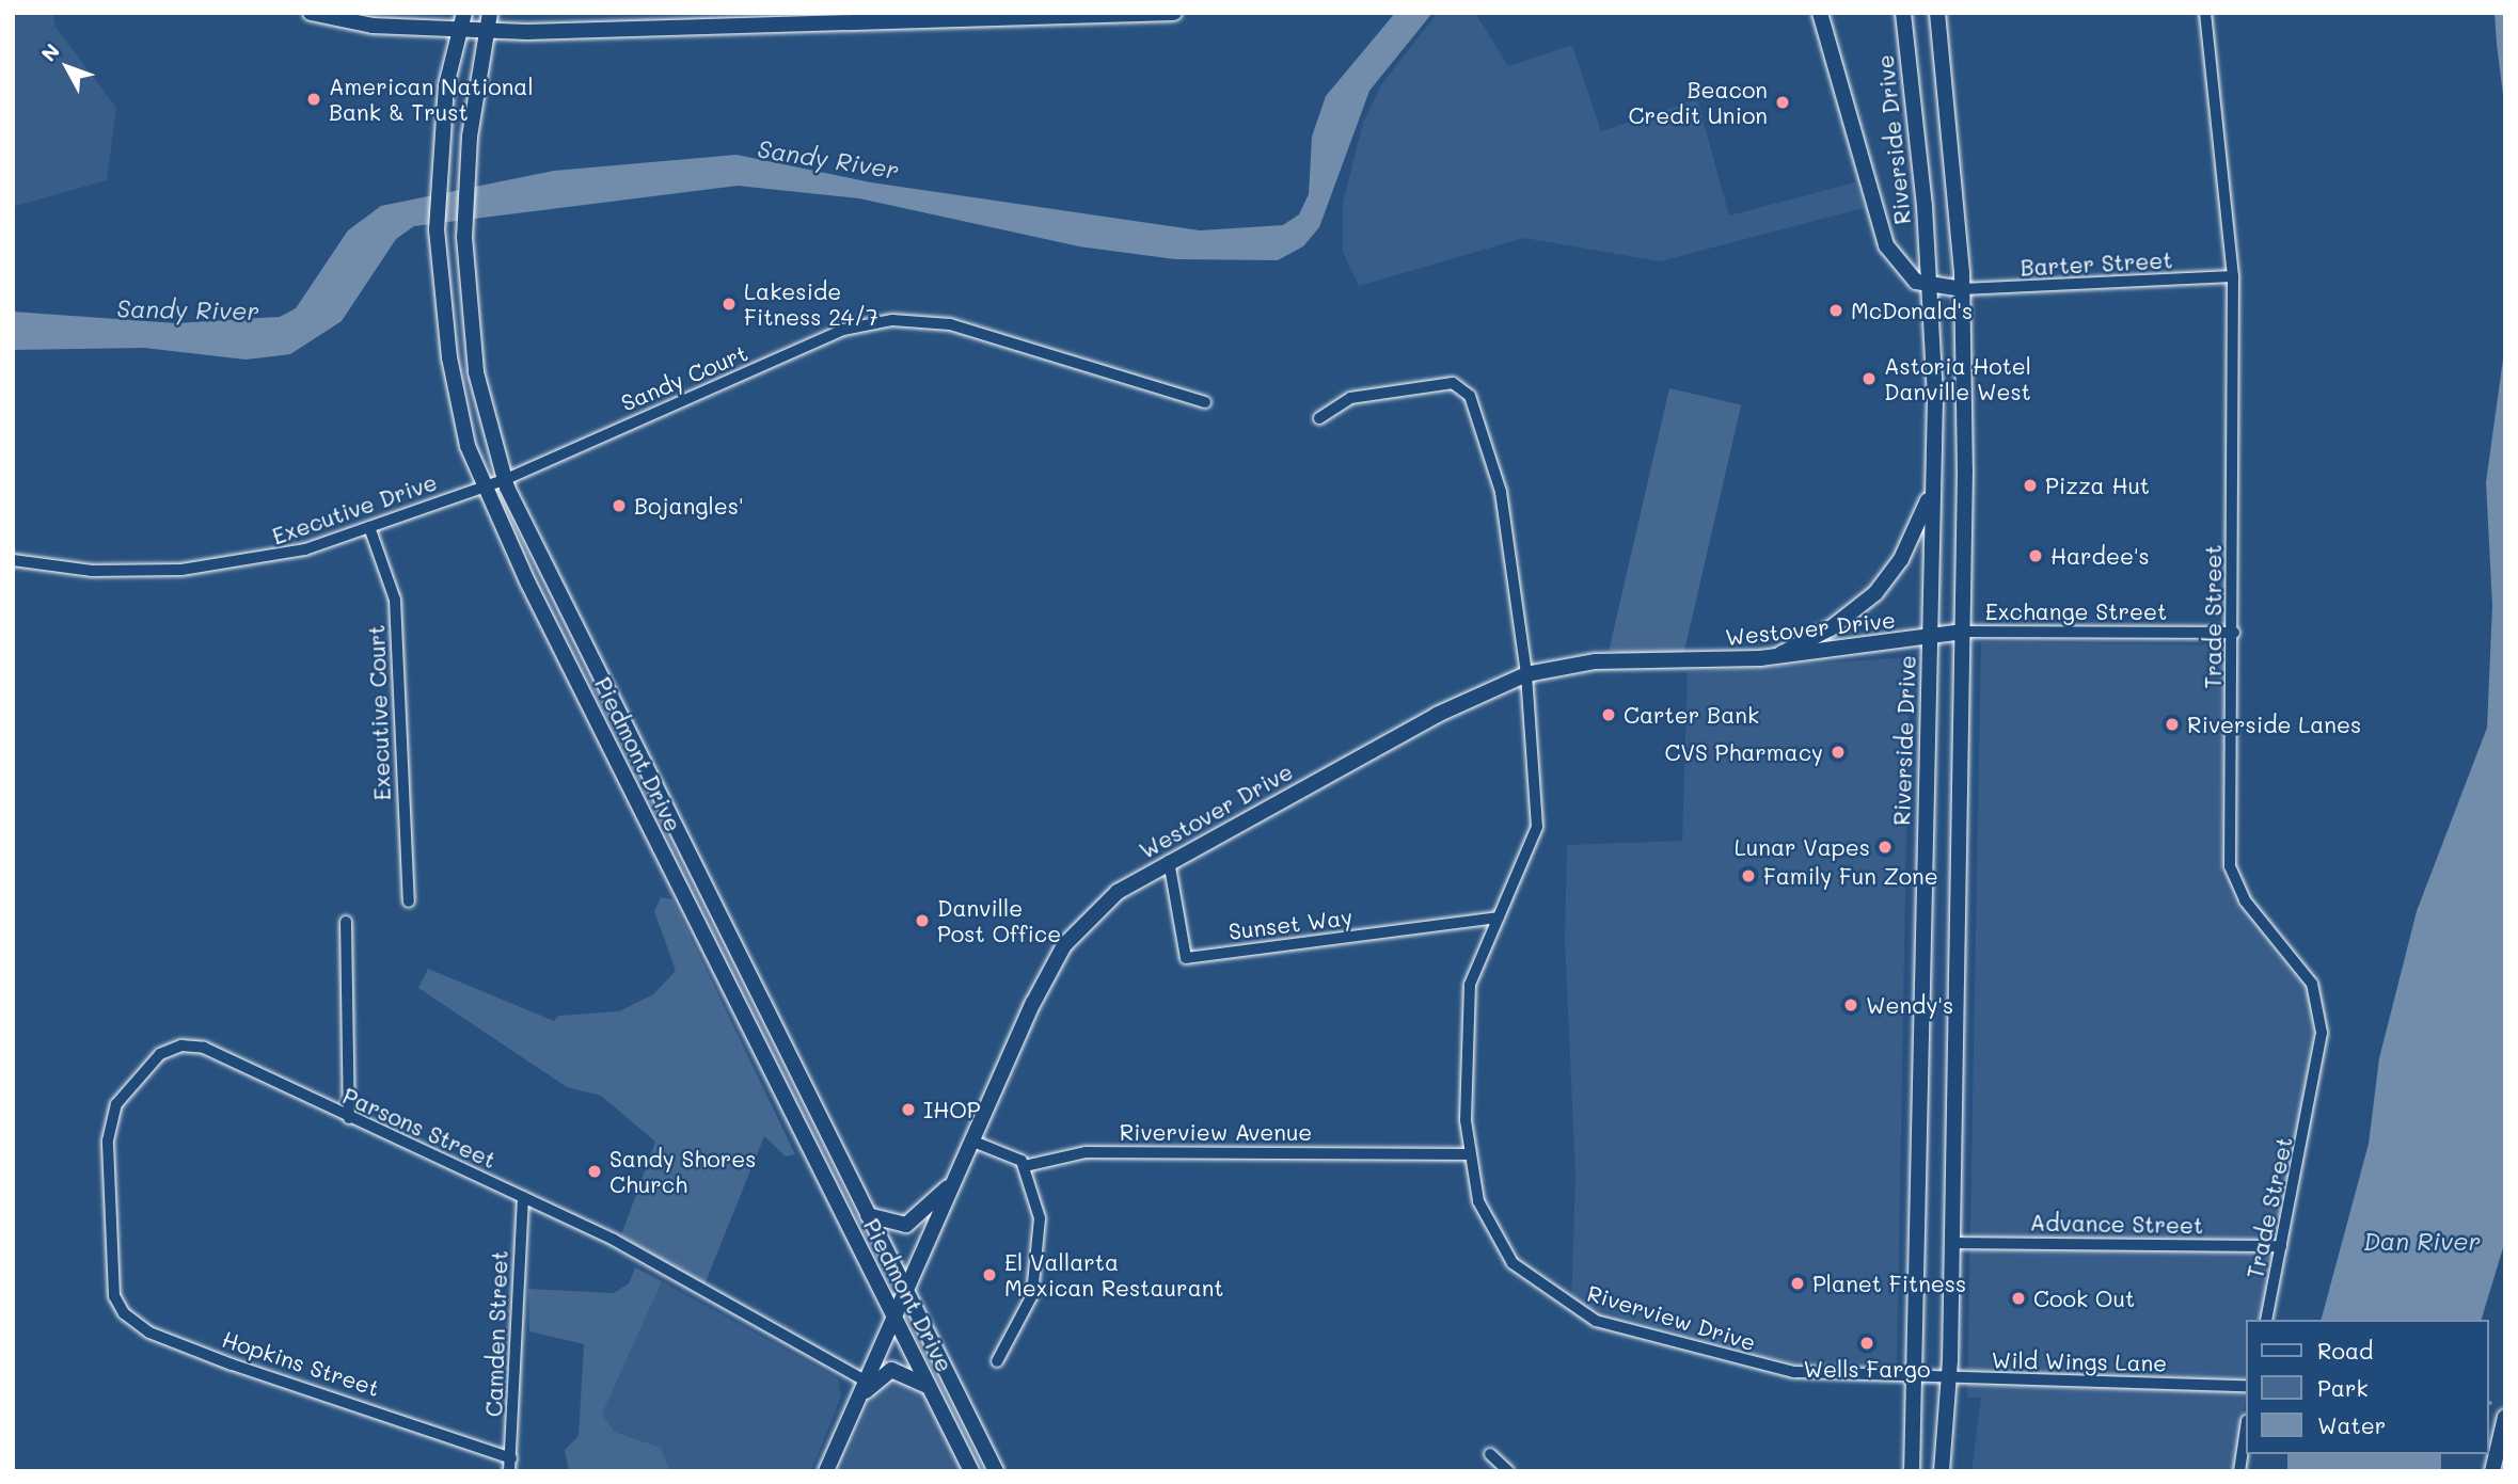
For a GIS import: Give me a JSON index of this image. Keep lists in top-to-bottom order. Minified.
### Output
{"streets":{"main road":["Riverside Drive","Westover Drive","Piedmont Drive"],"street":["Barter Street","Sandy Court","Executive Drive","Exchange Street","Trade Street","Executive Court","Sunset Way","Parsons Street","Riverview Avenue","Advance Street","Riverview Drive","Camden Street","Wild Wings Lane","Hopkins Street"]},"crossings":[["Riverside Drive","Westover Drive"],["Riverside Drive","Riverview Drive"],["Riverside Drive","Wild Wings Lane"],["Barter Street","Trade Street"],["Sandy Court","Executive Drive"],["Sandy Court","Piedmont Drive"],["Executive Drive","Executive Court"],["Executive Drive","Piedmont Drive"],["Exchange Street","Trade Street"],["Exchange Street","Westover Drive"],["Trade Street","Advance Street"],["Westover Drive","Piedmont Drive"],["Westover Drive","Sunset Way"],["Westover Drive","Parsons Street"],["Westover Drive","Riverview Drive"],["Sunset Way","Riverview Drive"],["Parsons Street","Camden Street"],["Parsons Street","Hopkins Street"],["Riverview Avenue","Riverview Drive"],["Riverview Drive","Wild Wings Lane"],["Camden Street","Hopkins Street"]],"water":["Sandy River","Dan River"],"places":["American National Bank & Trust","Beacon Credit Union","Lakeside Fitness 24/7","McDonald's","Astoria Hotel Danville West","Pizza Hut","Bojangles'","Hardee's","Carter Bank","Riverside Lanes","CVS Pharmacy","Lunar Vapes","Family Fun Zone","Danville Post Office","Wendy's","IHOP","Sandy Shores Church","El Vallarta Mexican Restaurant","Planet Fitness","Cook Out","Wells Fargo"],"legend":["Road","Park","Water"],"north":"top left"}
